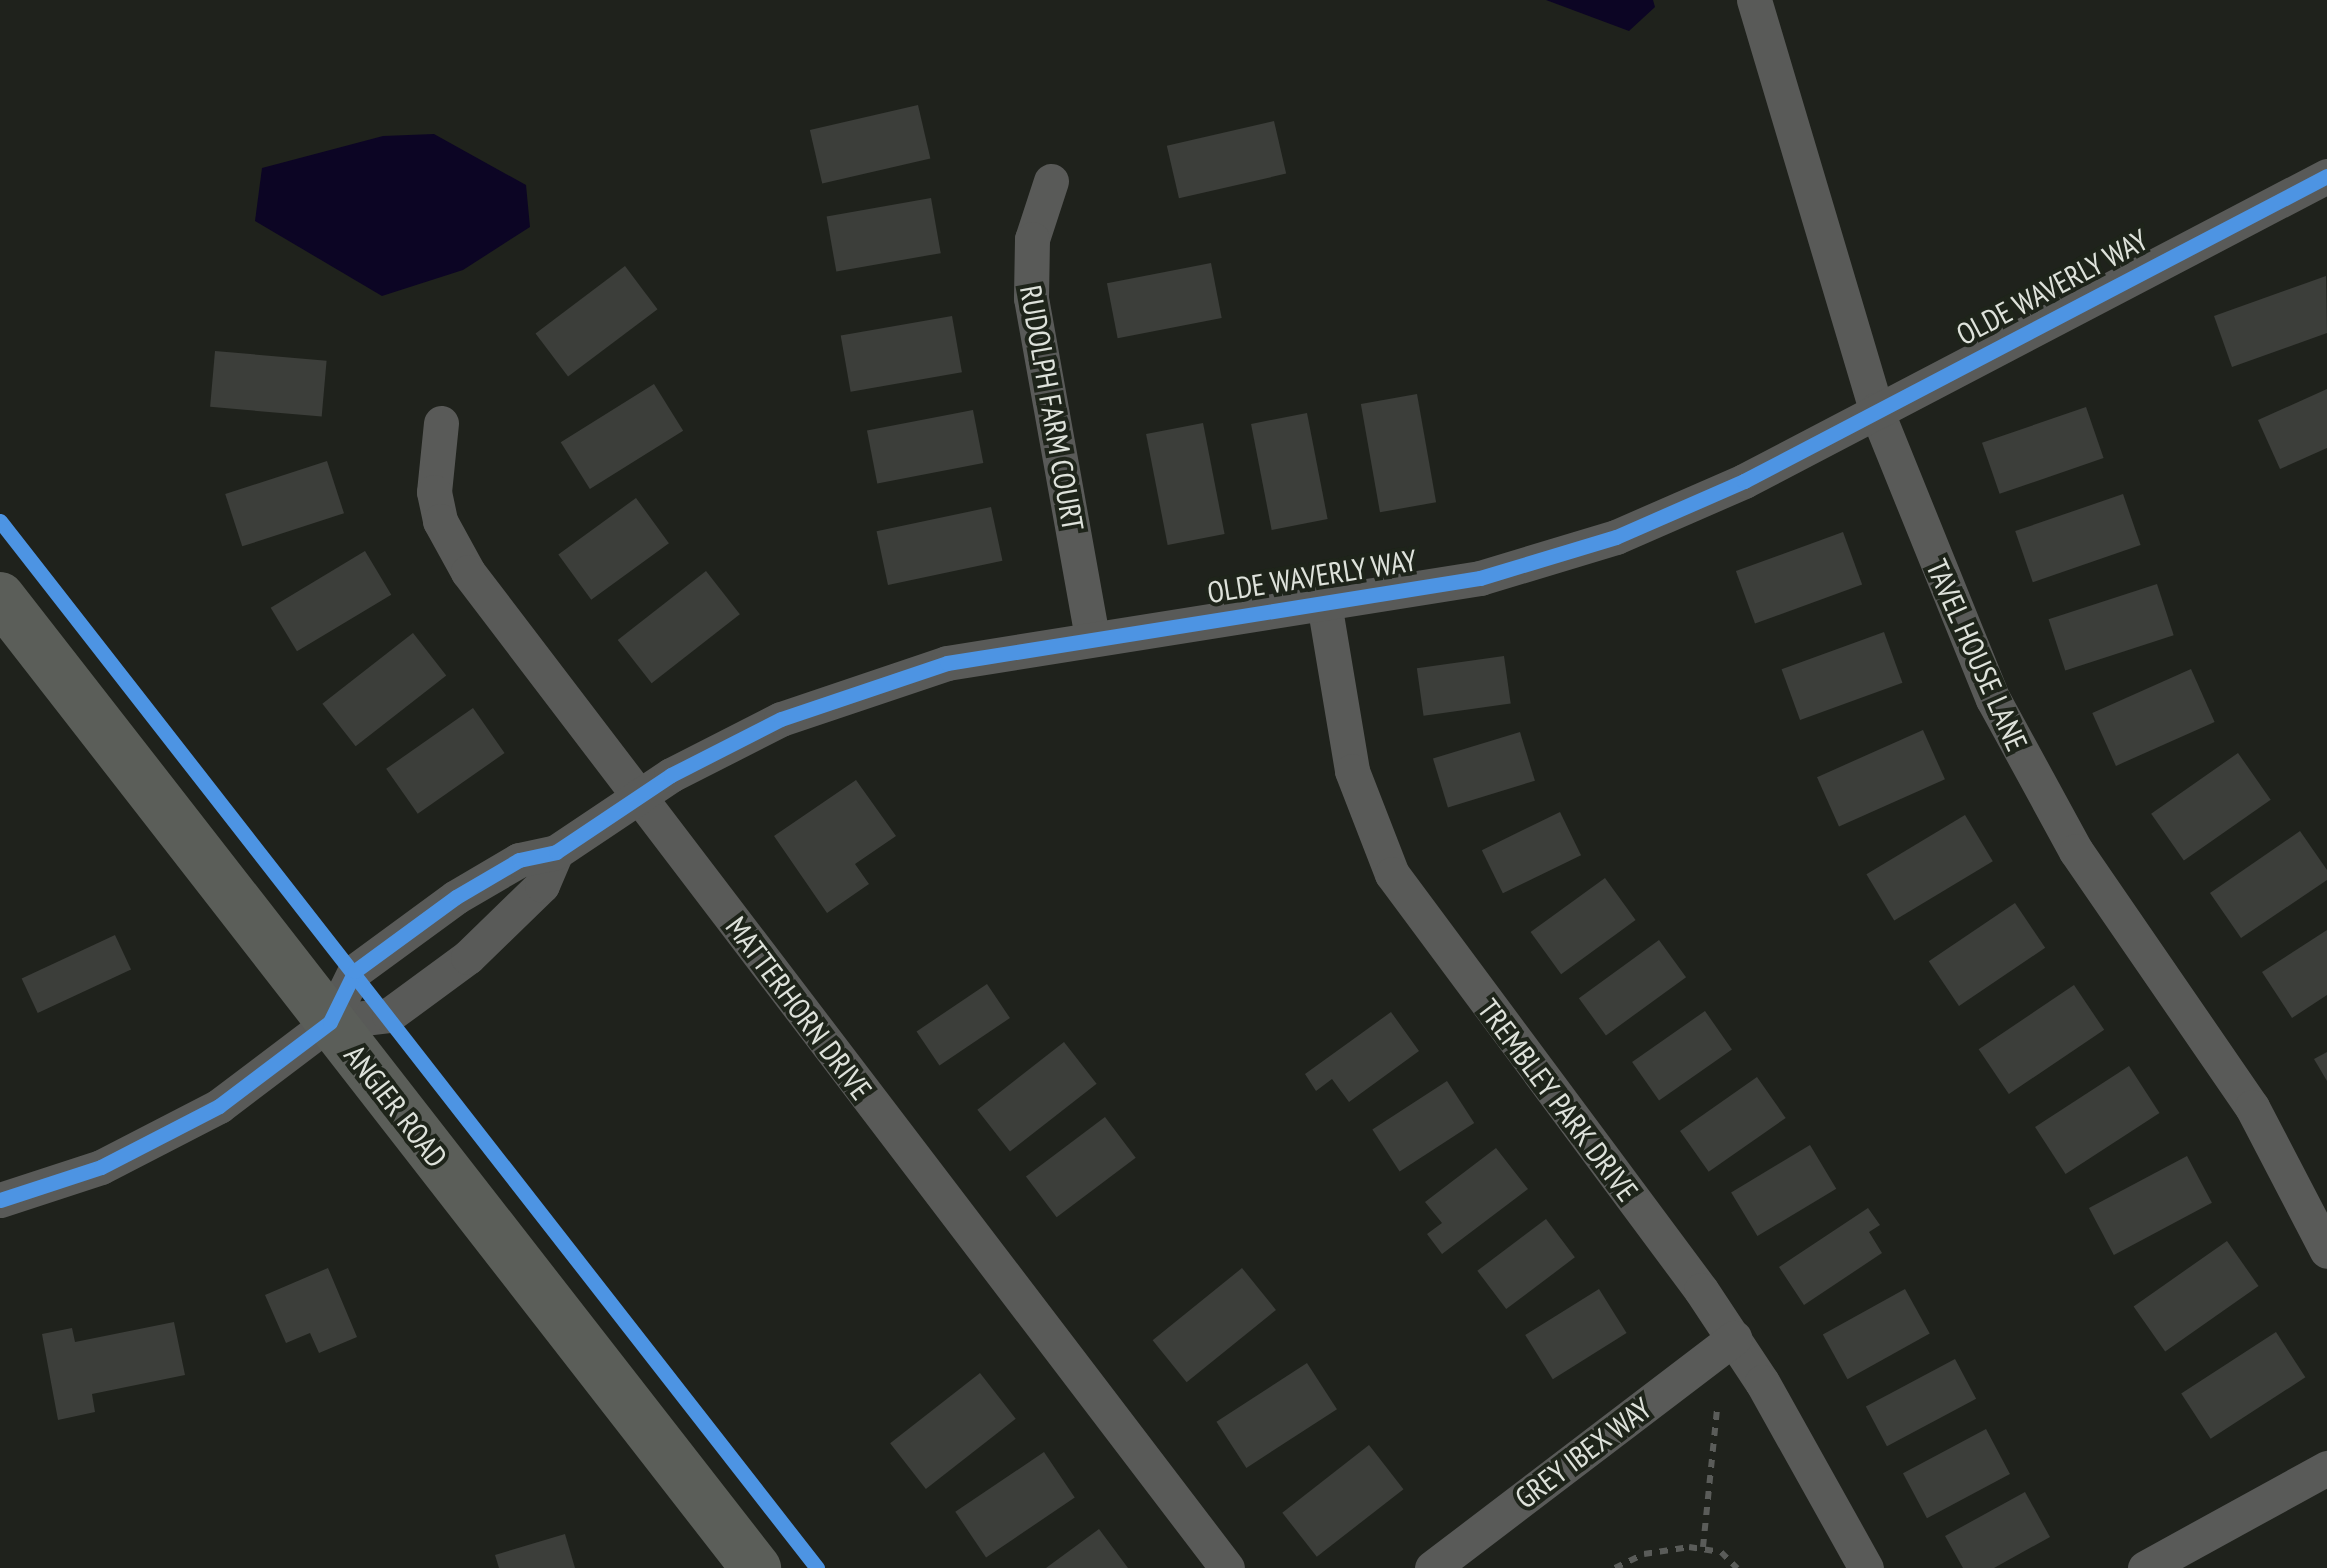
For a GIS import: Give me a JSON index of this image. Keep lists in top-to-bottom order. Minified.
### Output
{"streets":{"street":["OLDE WAVERLY WAY","RUDOLPH FARM COURT","TAVEL HOUSE LANE","MATTERHORN DRIVE","TREMBLEY PARK DRIVE","ANGIER ROAD","GREY IBEX WAY"]},"crossings":[["OLDE WAVERLY WAY","RUDOLPH FARM COURT"],["OLDE WAVERLY WAY","TAVEL HOUSE LANE"],["OLDE WAVERLY WAY","MATTERHORN DRIVE"],["OLDE WAVERLY WAY","TREMBLEY PARK DRIVE"],["OLDE WAVERLY WAY","ANGIER ROAD"],["TREMBLEY PARK DRIVE","GREY IBEX WAY"]]}
